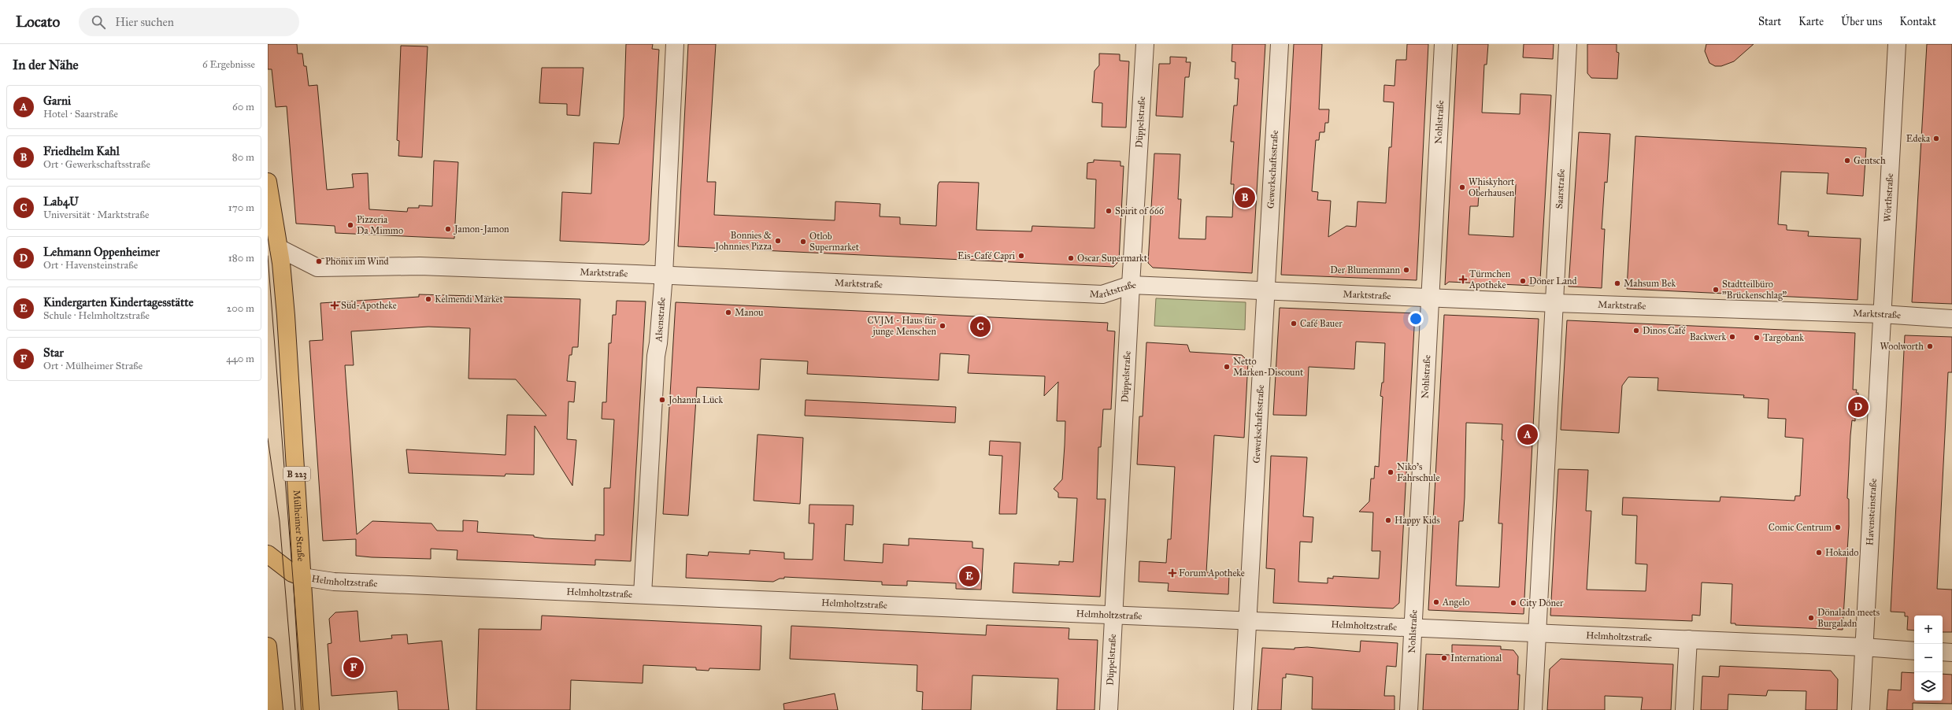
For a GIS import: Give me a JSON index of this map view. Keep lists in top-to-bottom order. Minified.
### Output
{"streets":{"main road":["B 223","Mülheimer Straße"],"street":["Nohlstraße","Düppelstraße","Gewerkschaftsstraße","Saarstraße","Wörthstraße","Marktstraße","Alsenstraße","Havensteinstraße","Helmholtzstraße"]},"crossings":[["Nohlstraße","Marktstraße"],["Nohlstraße","Helmholtzstraße"],["Düppelstraße","Marktstraße"],["Düppelstraße","Helmholtzstraße"],["Gewerkschaftsstraße","Marktstraße"],["Gewerkschaftsstraße","Helmholtzstraße"],["Saarstraße","Marktstraße"],["Saarstraße","Helmholtzstraße"],["Wörthstraße","Marktstraße"],["Wörthstraße","Havensteinstraße"],["Marktstraße","Alsenstraße"],["Marktstraße","Havensteinstraße"],["Marktstraße","Mülheimer Straße"],["Alsenstraße","Helmholtzstraße"],["Havensteinstraße","Helmholtzstraße"],["Mülheimer Straße","Helmholtzstraße"]],"places":{"other":["Edeka","Gentsch","Whiskyhort Oberhausen","Spirit of 666","Pizzeria Da Mimmo","Jamon-Jamon","Bonnies & Johnnies Pizza","Otlob Supermarket","Eis-Café Capri","Oscar Supermarkt","Phönix im Wind","Der Blumenmann","Döner Land","Mahsum Bek","Stadtteilbüro \"Brückenschlag\"","Kelmendi Market","Manou","Café Bauer","CVJM - Haus für junge Menschen","Dinos Café","Backwerk","Targobank","Woolworth","Netto Marken-Discount","Johanna Lück","Niko's Fahrschule","Happy Kids","Comic Centrum","Hokaido","Angelo","City Döner","Dönaladn meets Burgaladn","International"],"health":["Türmchen Apotheke","Süd-Apotheke","Forum Apotheke"]},"page":{"header":"Locato","search":"Hier suchen","nav":["Start","Karte","Über uns","Kontakt"],"heading":["In der Nähe","6 Ergebnisse"],"list":[{"mark":"A","name":"Garni","note":"Hotel · Saarstraße","value":"60 m"},{"mark":"B","name":"Friedhelm Kahl","note":"Ort · Gewerkschaftsstraße","value":"80 m"},{"mark":"C","name":"Lab4U","note":"Universität · Marktstraße","value":"170 m"},{"mark":"D","name":"Lehmann Oppenheimer","note":"Ort · Havensteinstraße","value":"180 m"},{"mark":"E","name":"Kindergarten Kindertagesstätte","note":"Schule · Helmholtzstraße","value":"200 m"},{"mark":"F","name":"Star","note":"Ort · Mülheimer Straße","value":"440 m"}],"pins":["B","C","D","A","E","F"],"map_buttons":["+","−"]}}
